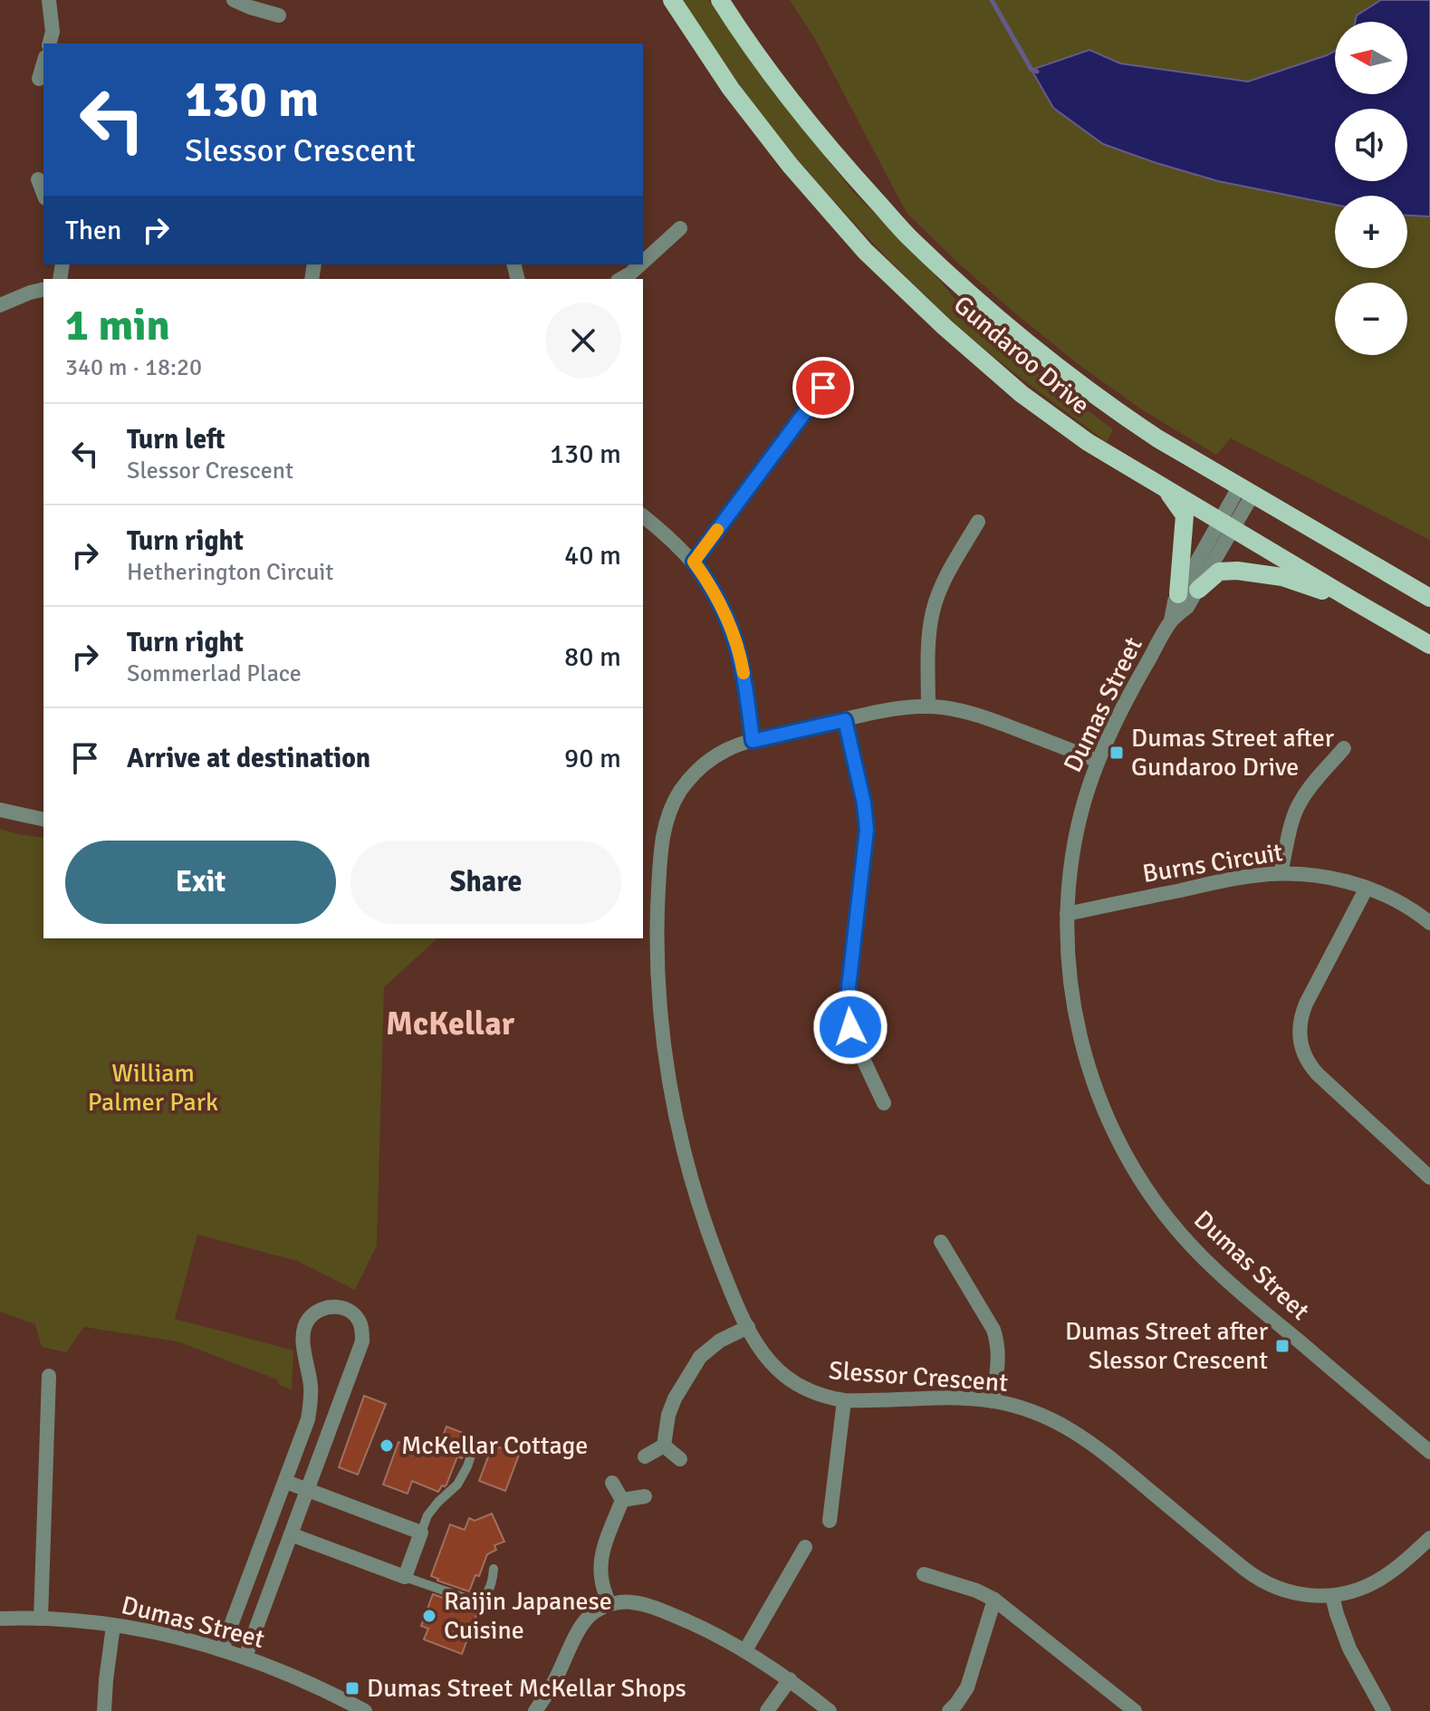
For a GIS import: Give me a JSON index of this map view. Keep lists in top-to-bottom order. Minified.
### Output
{"streets":{"main road":["Gundaroo Drive"],"street":["Dumas Street","Burns Circuit","Slessor Crescent"]},"crossings":[["Gundaroo Drive","Dumas Street"],["Dumas Street","Burns Circuit"],["Dumas Street","Slessor Crescent"]],"districts":["McKellar"],"parks":["William Palmer Park"],"places":{"transit":["Dumas Street after Gundaroo Drive","Dumas Street after Slessor Crescent","Dumas Street McKellar Shops"],"other":["McKellar Cottage","Raijin Japanese Cuisine"]},"north":"left","page":{"map_buttons":["+","−"],"turn":["130 m","Slessor Crescent"],"then":"Then","heading":["1 min","340 m · 18:20"],"list":[{"name":"Turn left","note":"Slessor Crescent","value":"130 m"},{"name":"Turn right","note":"Hetherington Circuit","value":"40 m"},{"name":"Turn right","note":"Sommerlad Place","value":"80 m"},{"name":"Arrive at destination","value":"90 m"}],"buttons":["Exit","Share"]}}
